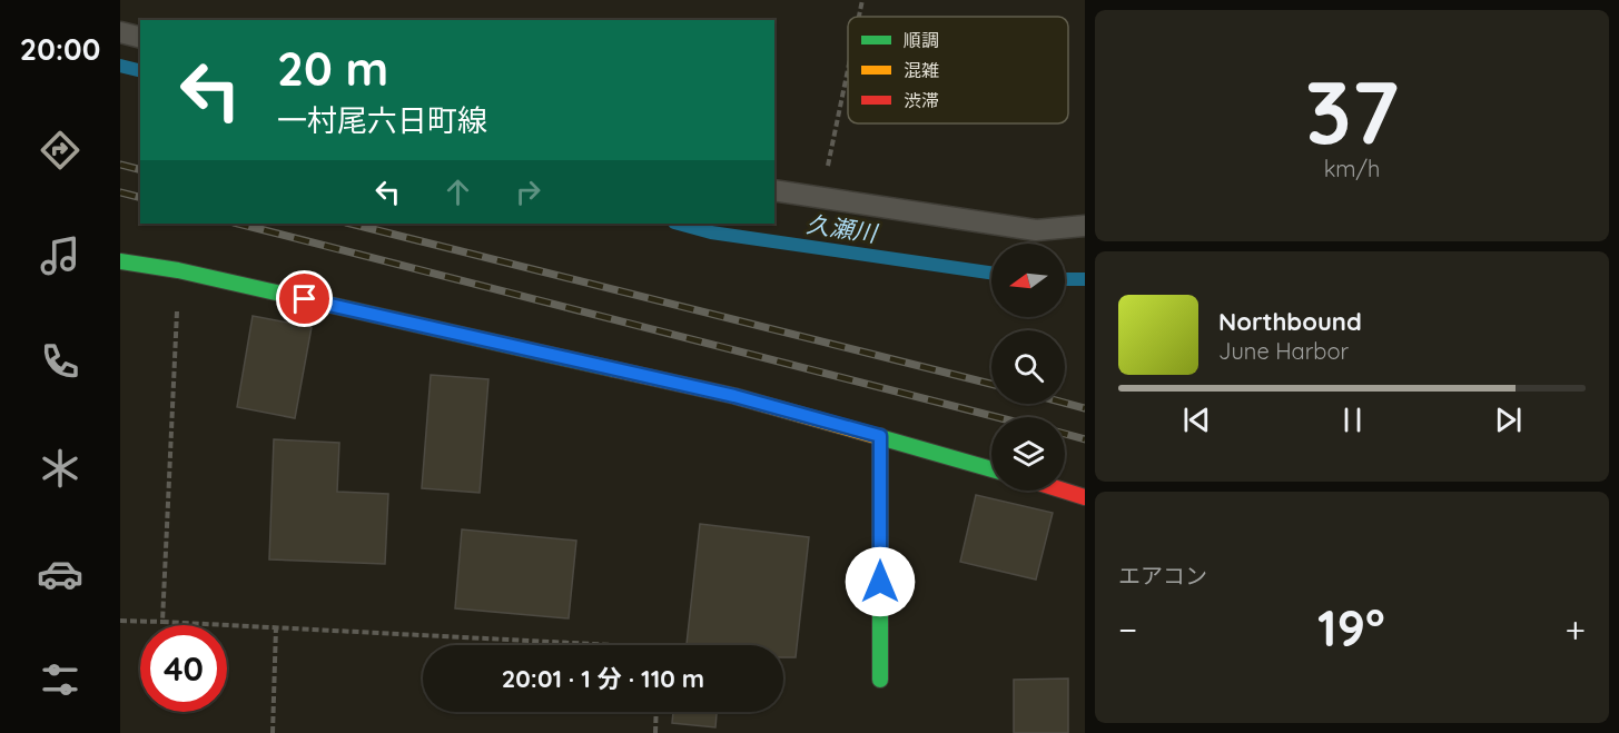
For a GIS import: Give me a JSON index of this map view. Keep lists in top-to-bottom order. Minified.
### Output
{"water":["久瀬川"],"legend":["順調","混雑","渋滞"],"north":"left","page":{"tabs":"20:00","tile":[["37","km/h"],"エアコン"],"turn":["20 m","一村尾六日町線"],"song":["Northbound","June Harbor"],"heat":["−","19°","+"],"limit":"40","trip":"20:01 · 1 分 · 110 m"}}
